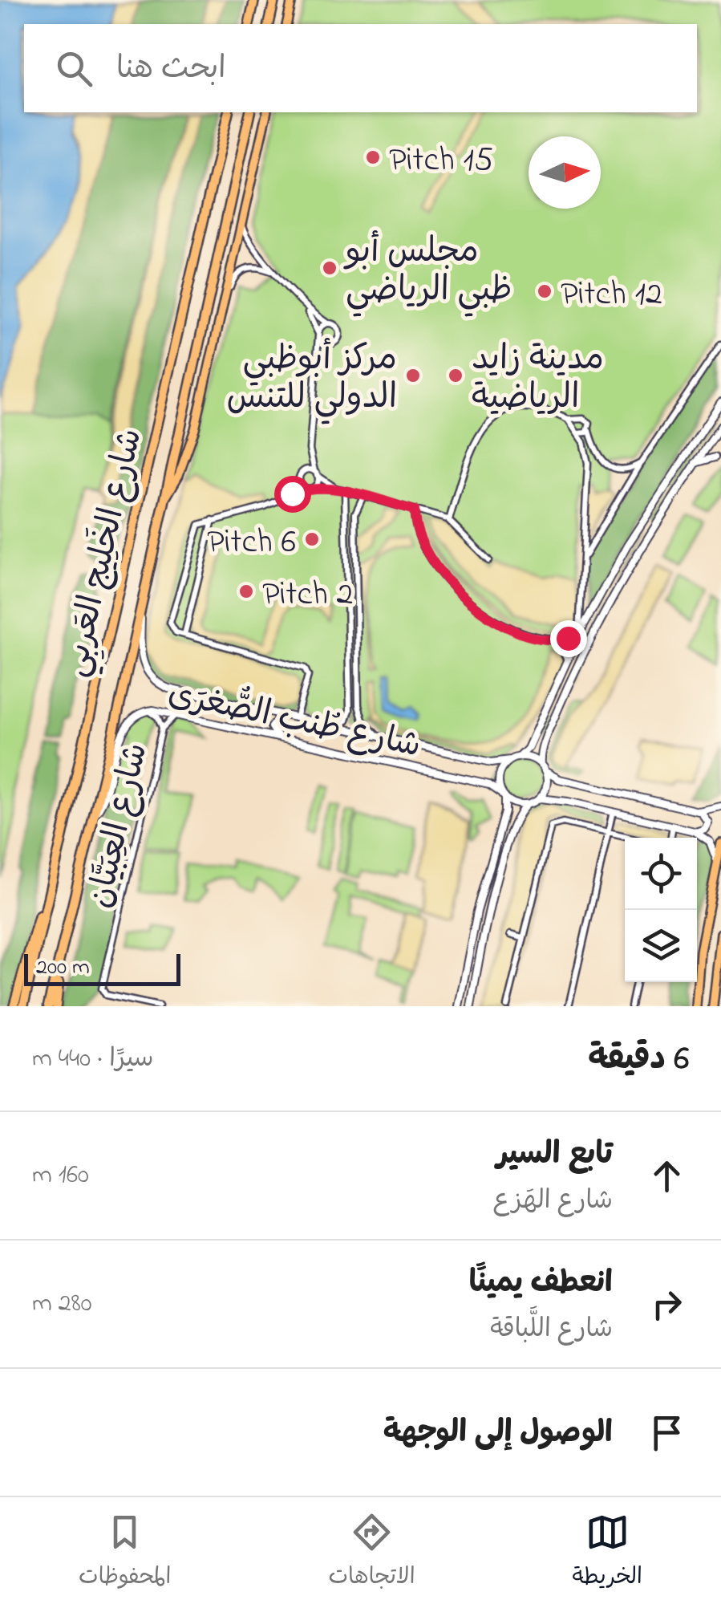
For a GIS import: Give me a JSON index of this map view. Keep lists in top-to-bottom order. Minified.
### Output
{"streets":{"highway":["شارع الخَلِيج العَربِي"],"street":["شارع طُنب الصُّغرَى","شارع العِبَيَّان"]},"crossings":[["شارع الخَلِيج العَربِي","شارع طُنب الصُّغرَى"],["شارع طُنب الصُّغرَى","شارع العِبَيَّان"]],"places":["Pitch 15","مجلس أبو ظبي الرياضي","Pitch 12","مركز أبوظبي الدولي للتنس","مدينة زايد الرياضية","Pitch 6","Pitch 2"],"scale_bar":"200 m","north":"right","page":{"search":"ابحث هنا","scale":"200 m","heading":["6 دقيقة","سيرًا · 440 m"],"list":[["تابع السير","شارع الهَزع","160 m"],["انعطف يمينًا","شارع اللَّباقة","280 m"],"الوصول إلى الوجهة"],"nav":["الخريطة","الاتجاهات","المحفوظات"]}}
